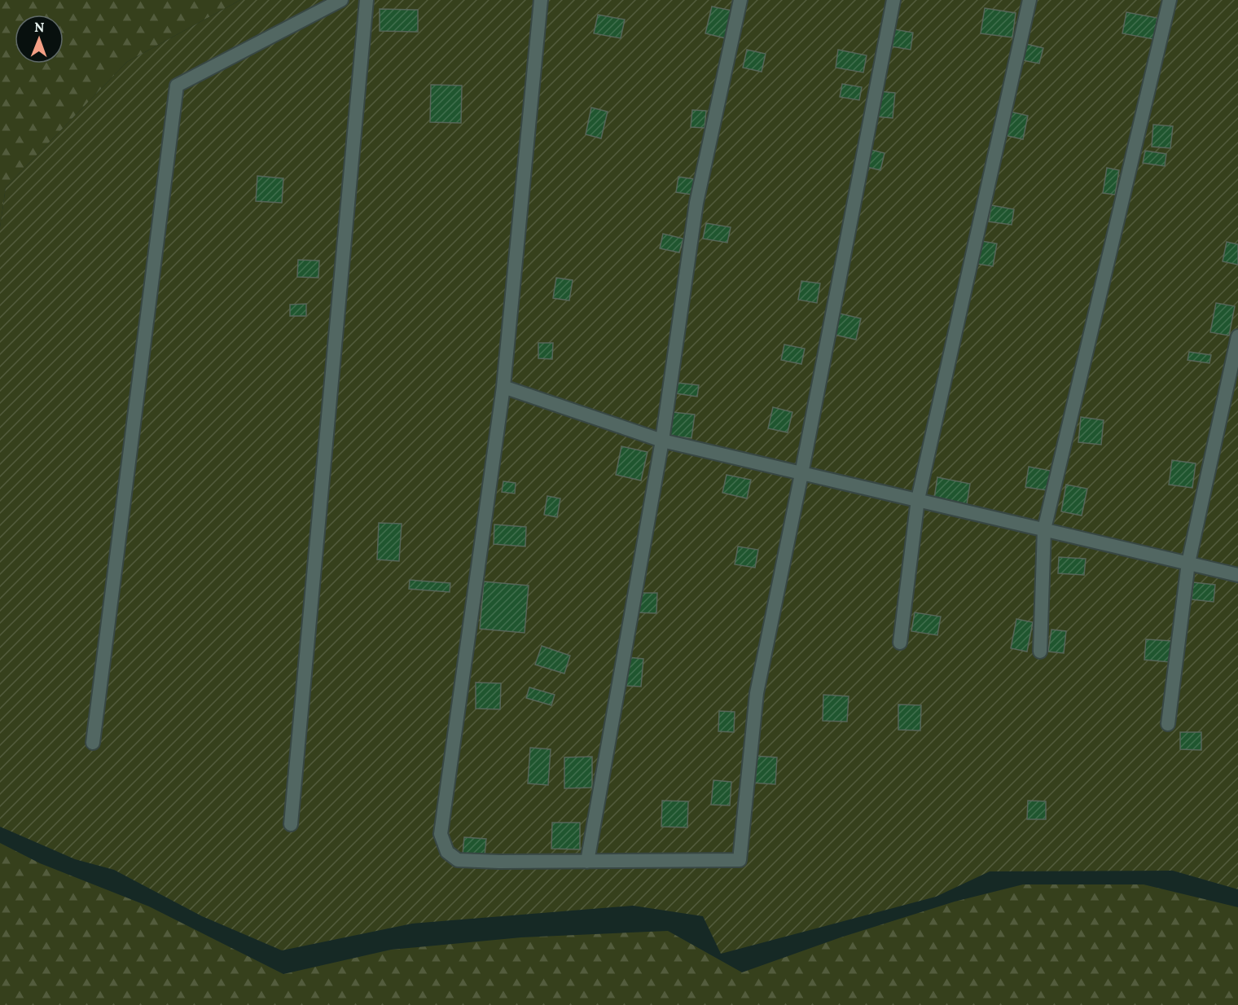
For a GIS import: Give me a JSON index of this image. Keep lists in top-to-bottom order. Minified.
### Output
{"north":"top"}
